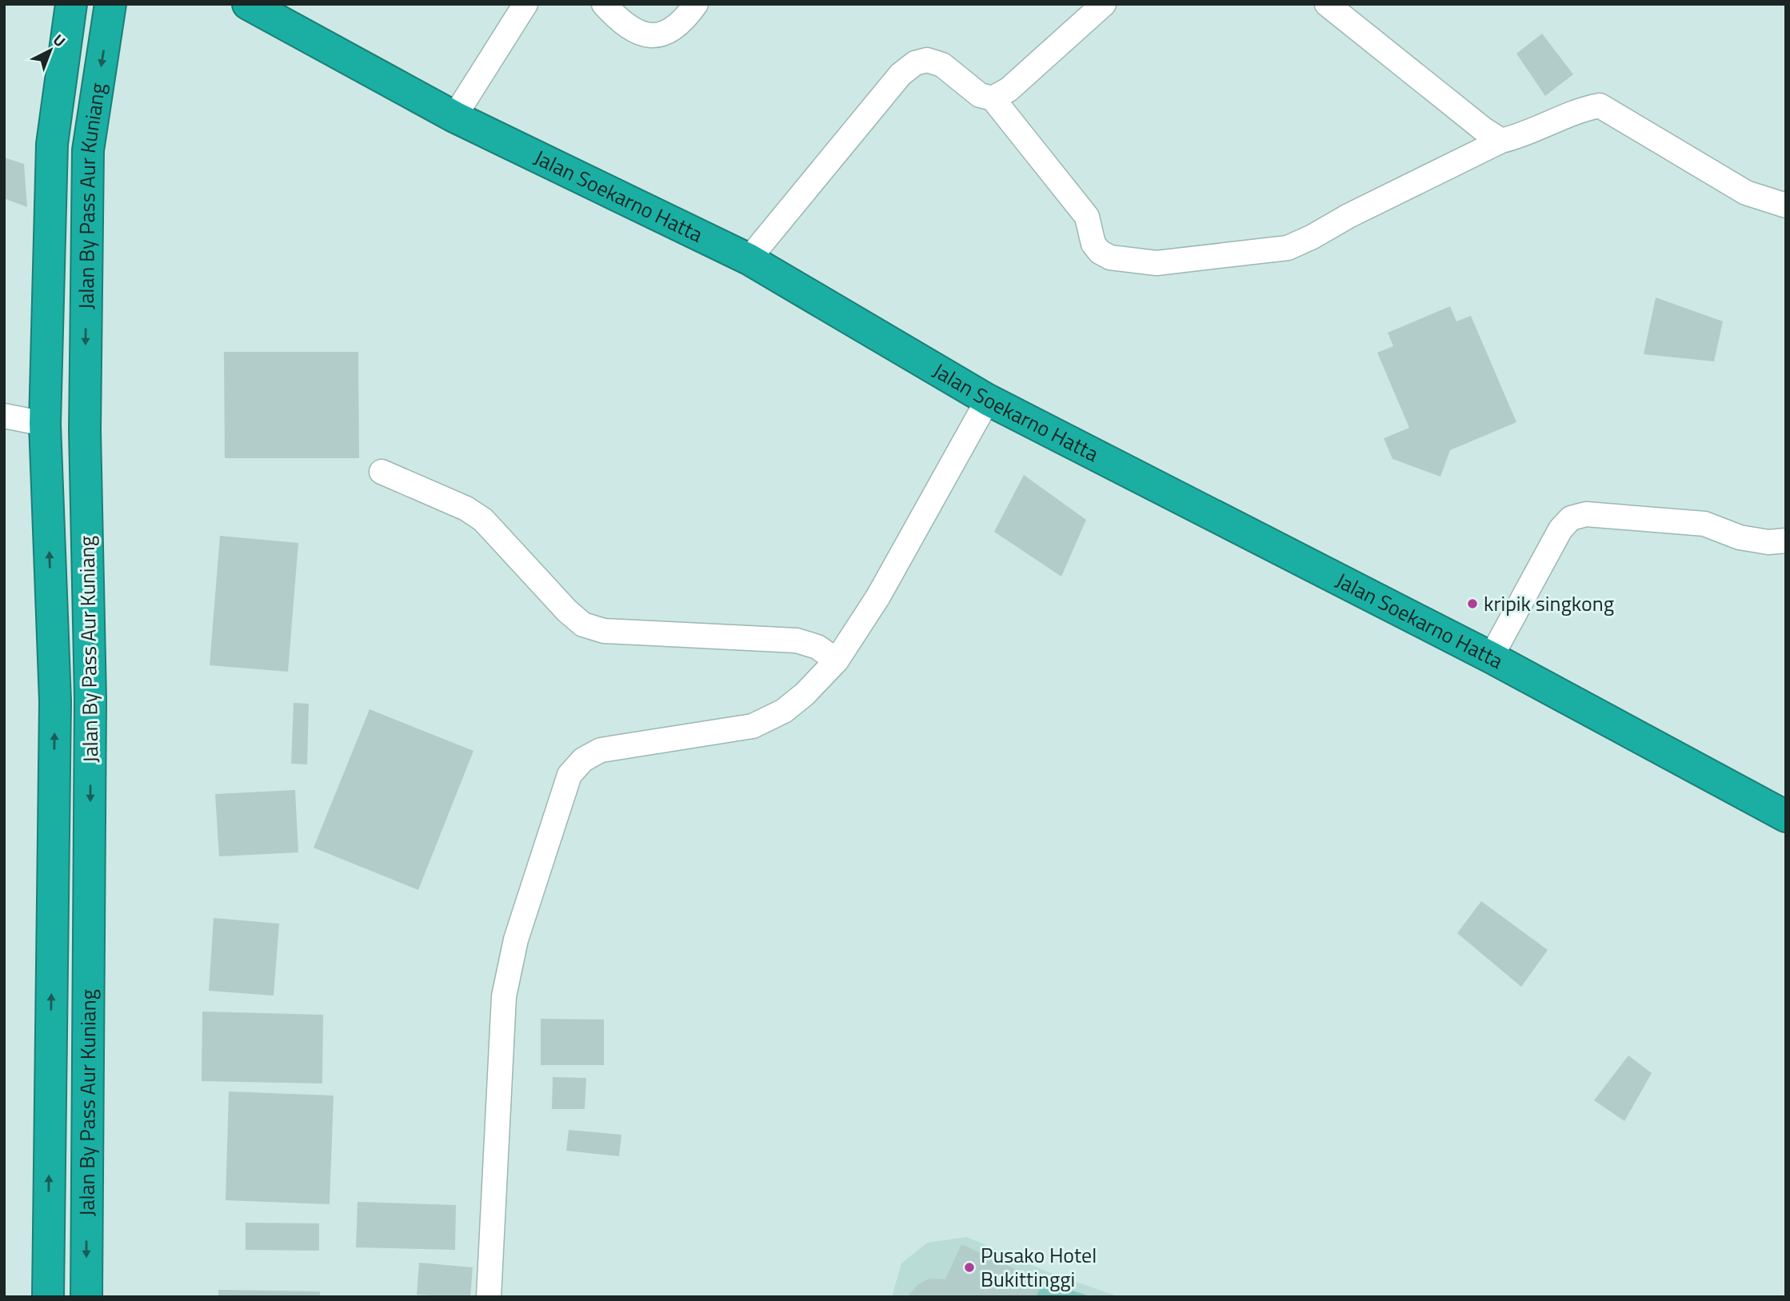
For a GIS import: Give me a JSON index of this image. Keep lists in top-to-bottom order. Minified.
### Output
{"streets":{"highway":["Jalan Soekarno Hatta","Jalan By Pass Aur Kuniang"]},"places":["kripik singkong","Pusako Hotel Bukittinggi"],"north":"top right"}
